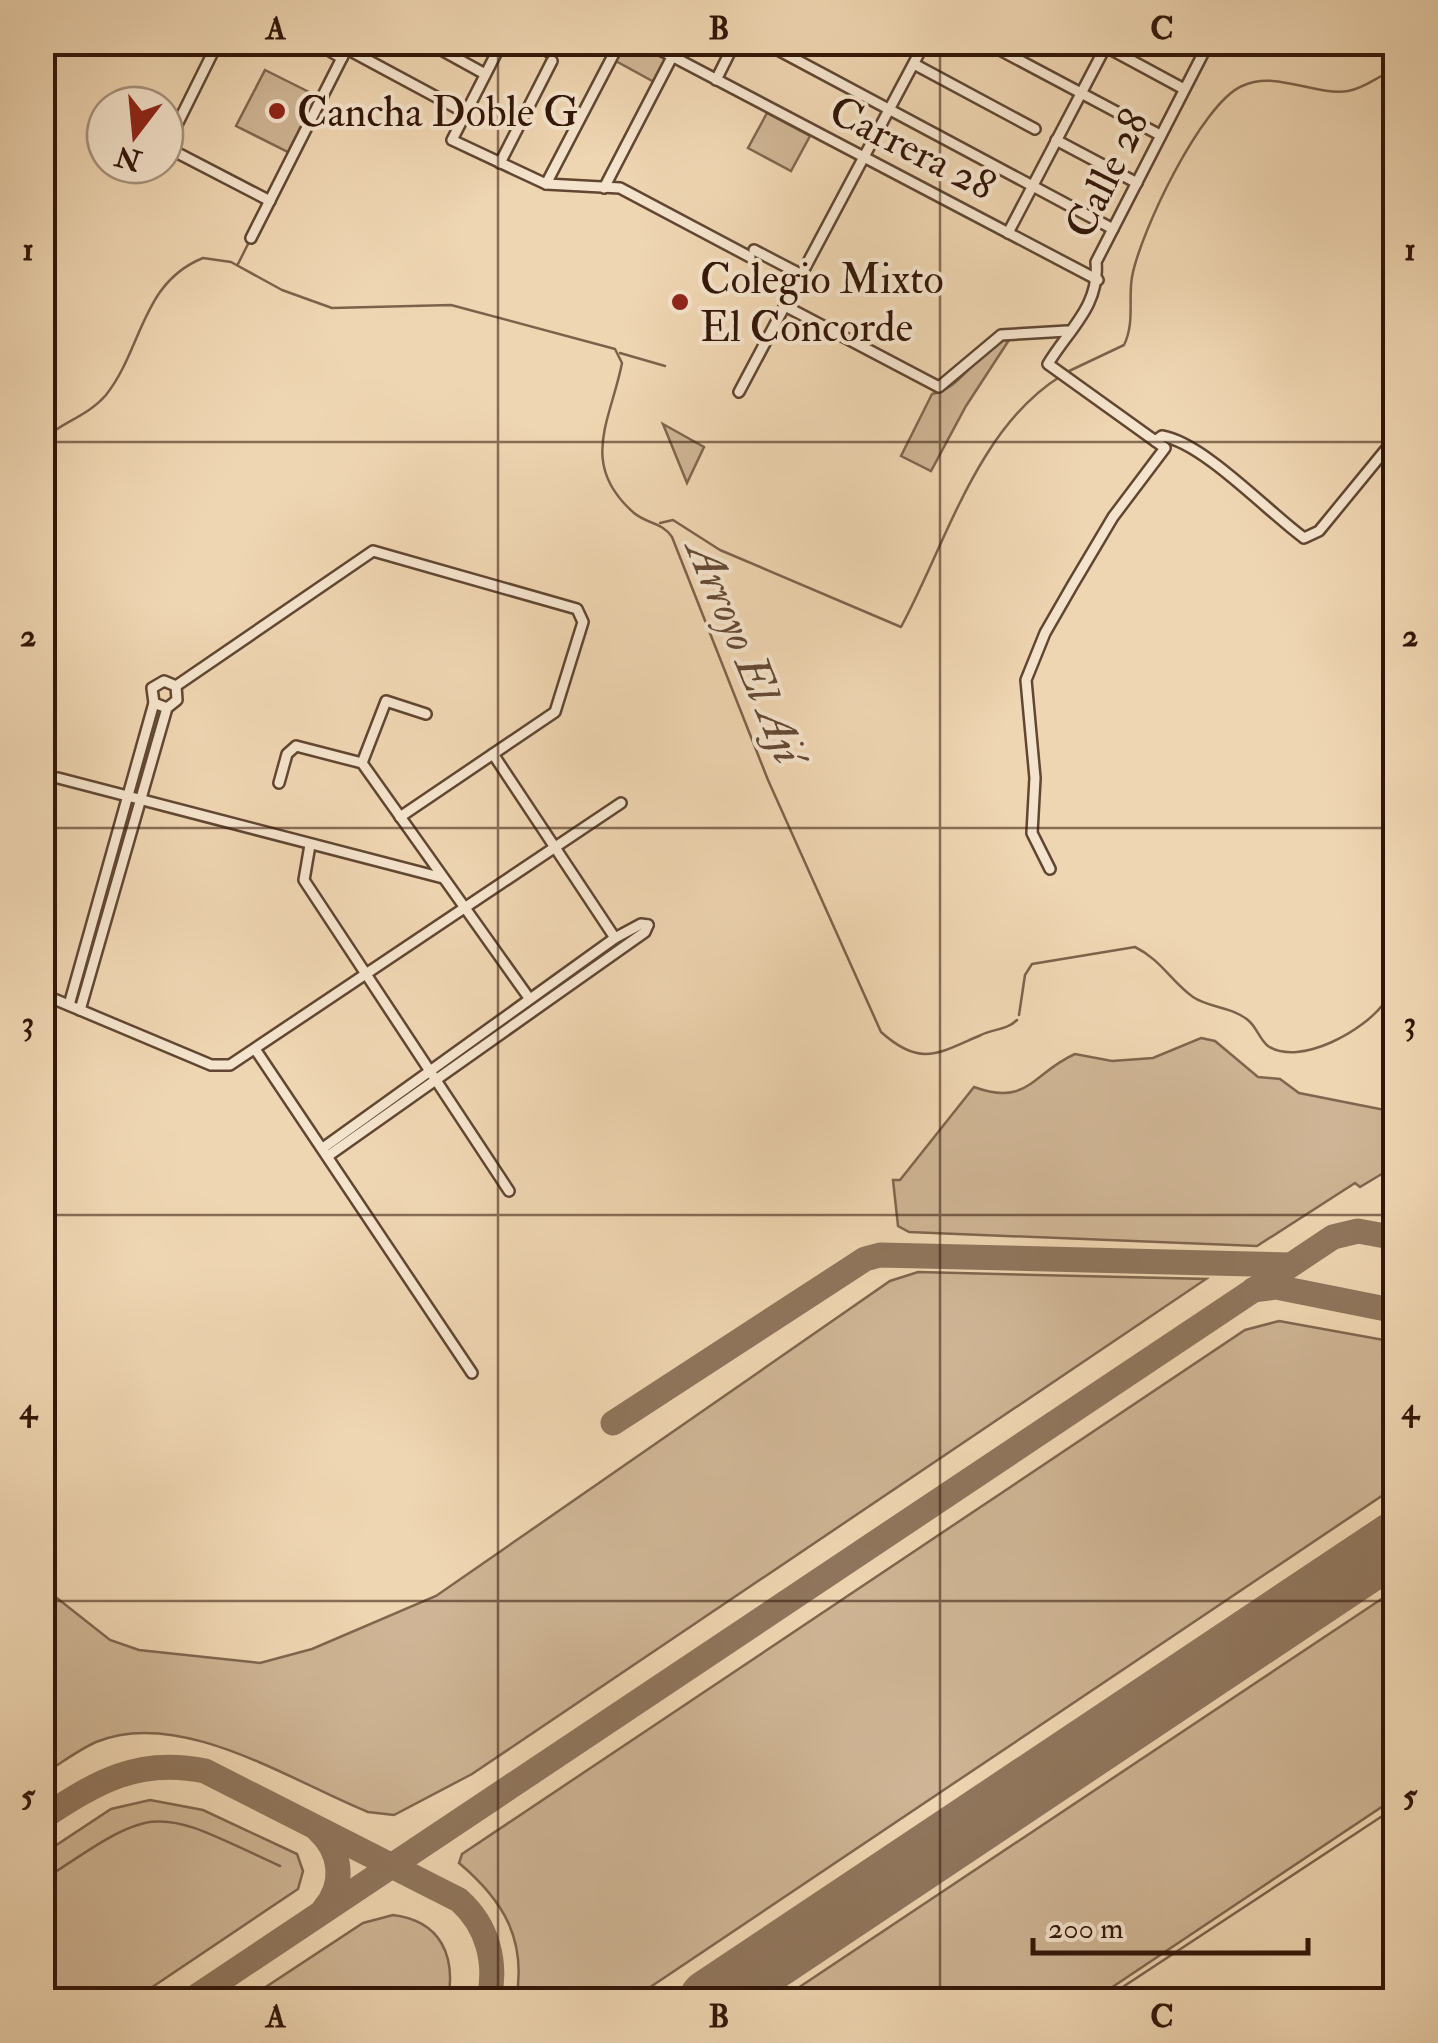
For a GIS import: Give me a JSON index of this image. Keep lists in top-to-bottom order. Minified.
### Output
{"streets":{"street":["Carrera 28","Calle 28"]},"crossings":[["Carrera 28","Calle 28"]],"water":["Arroyo El Ají"],"places":["Cancha Doble G","Colegio Mixto El Concorde"],"scale_bar":"200 m","north":"bottom","grid":{"columns":["A","B","C"],"rows":["1","2","3","4","5"]}}
